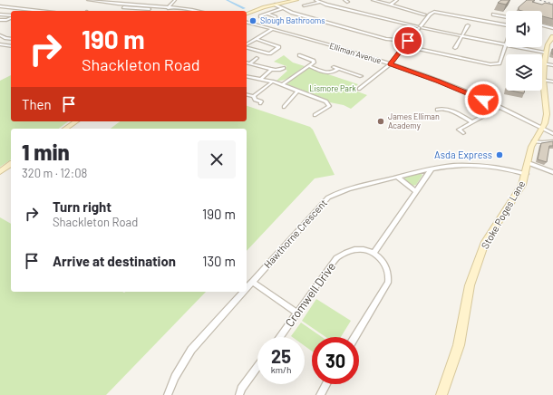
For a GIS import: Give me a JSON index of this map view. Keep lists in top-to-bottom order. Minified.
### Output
{"streets":{"street":["Elliman Avenue","Stoke Poges Lane","Hawthorne Crescent","Cromwell Drive"]},"crossings":[["Elliman Avenue","Stoke Poges Lane"],["Stoke Poges Lane","Hawthorne Crescent"]],"parks":["Lismore Park"],"places":["Slough Bathrooms","James Elliman Academy","Asda Express"],"page":{"turn":["190 m","Shackleton Road"],"then":"Then","heading":["1 min","320 m · 12:08"],"list":[{"name":"Turn right","note":"Shackleton Road","value":"190 m"},{"name":"Arrive at destination","value":"130 m"}],"speed":"25 km/h","limit":"30"}}
